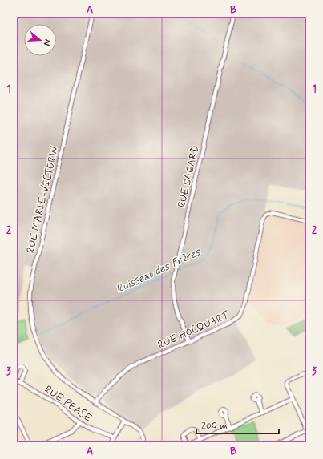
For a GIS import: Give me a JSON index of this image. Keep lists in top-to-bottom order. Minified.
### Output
{"streets":{"street":["RUE SAGARD","RUE MARIE-VICTORIN","RUE HOCQUART","RUE PEASE"]},"crossings":[["RUE SAGARD","RUE HOCQUART"],["RUE MARIE-VICTORIN","RUE HOCQUART"]],"water":["Ruisseau des Frères"],"scale_bar":"200 m","north":"right","grid":{"columns":["A","B"],"rows":["1","2","3"]}}
